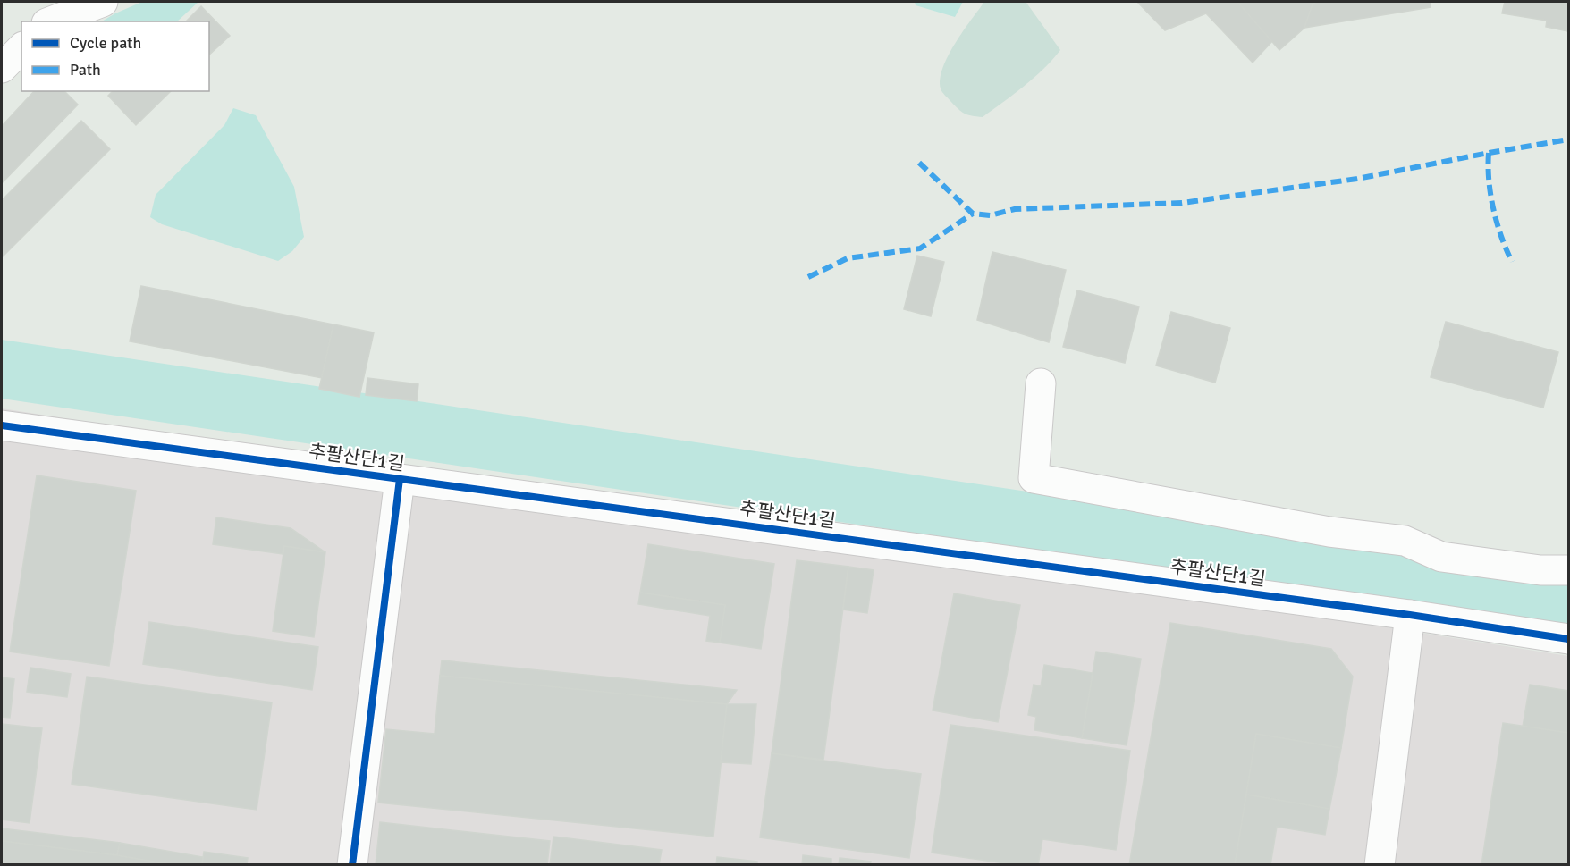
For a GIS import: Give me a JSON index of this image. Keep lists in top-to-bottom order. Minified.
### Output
{"streets":{"street":["추팔산단1길"]},"legend":["Cycle path","Path"]}
